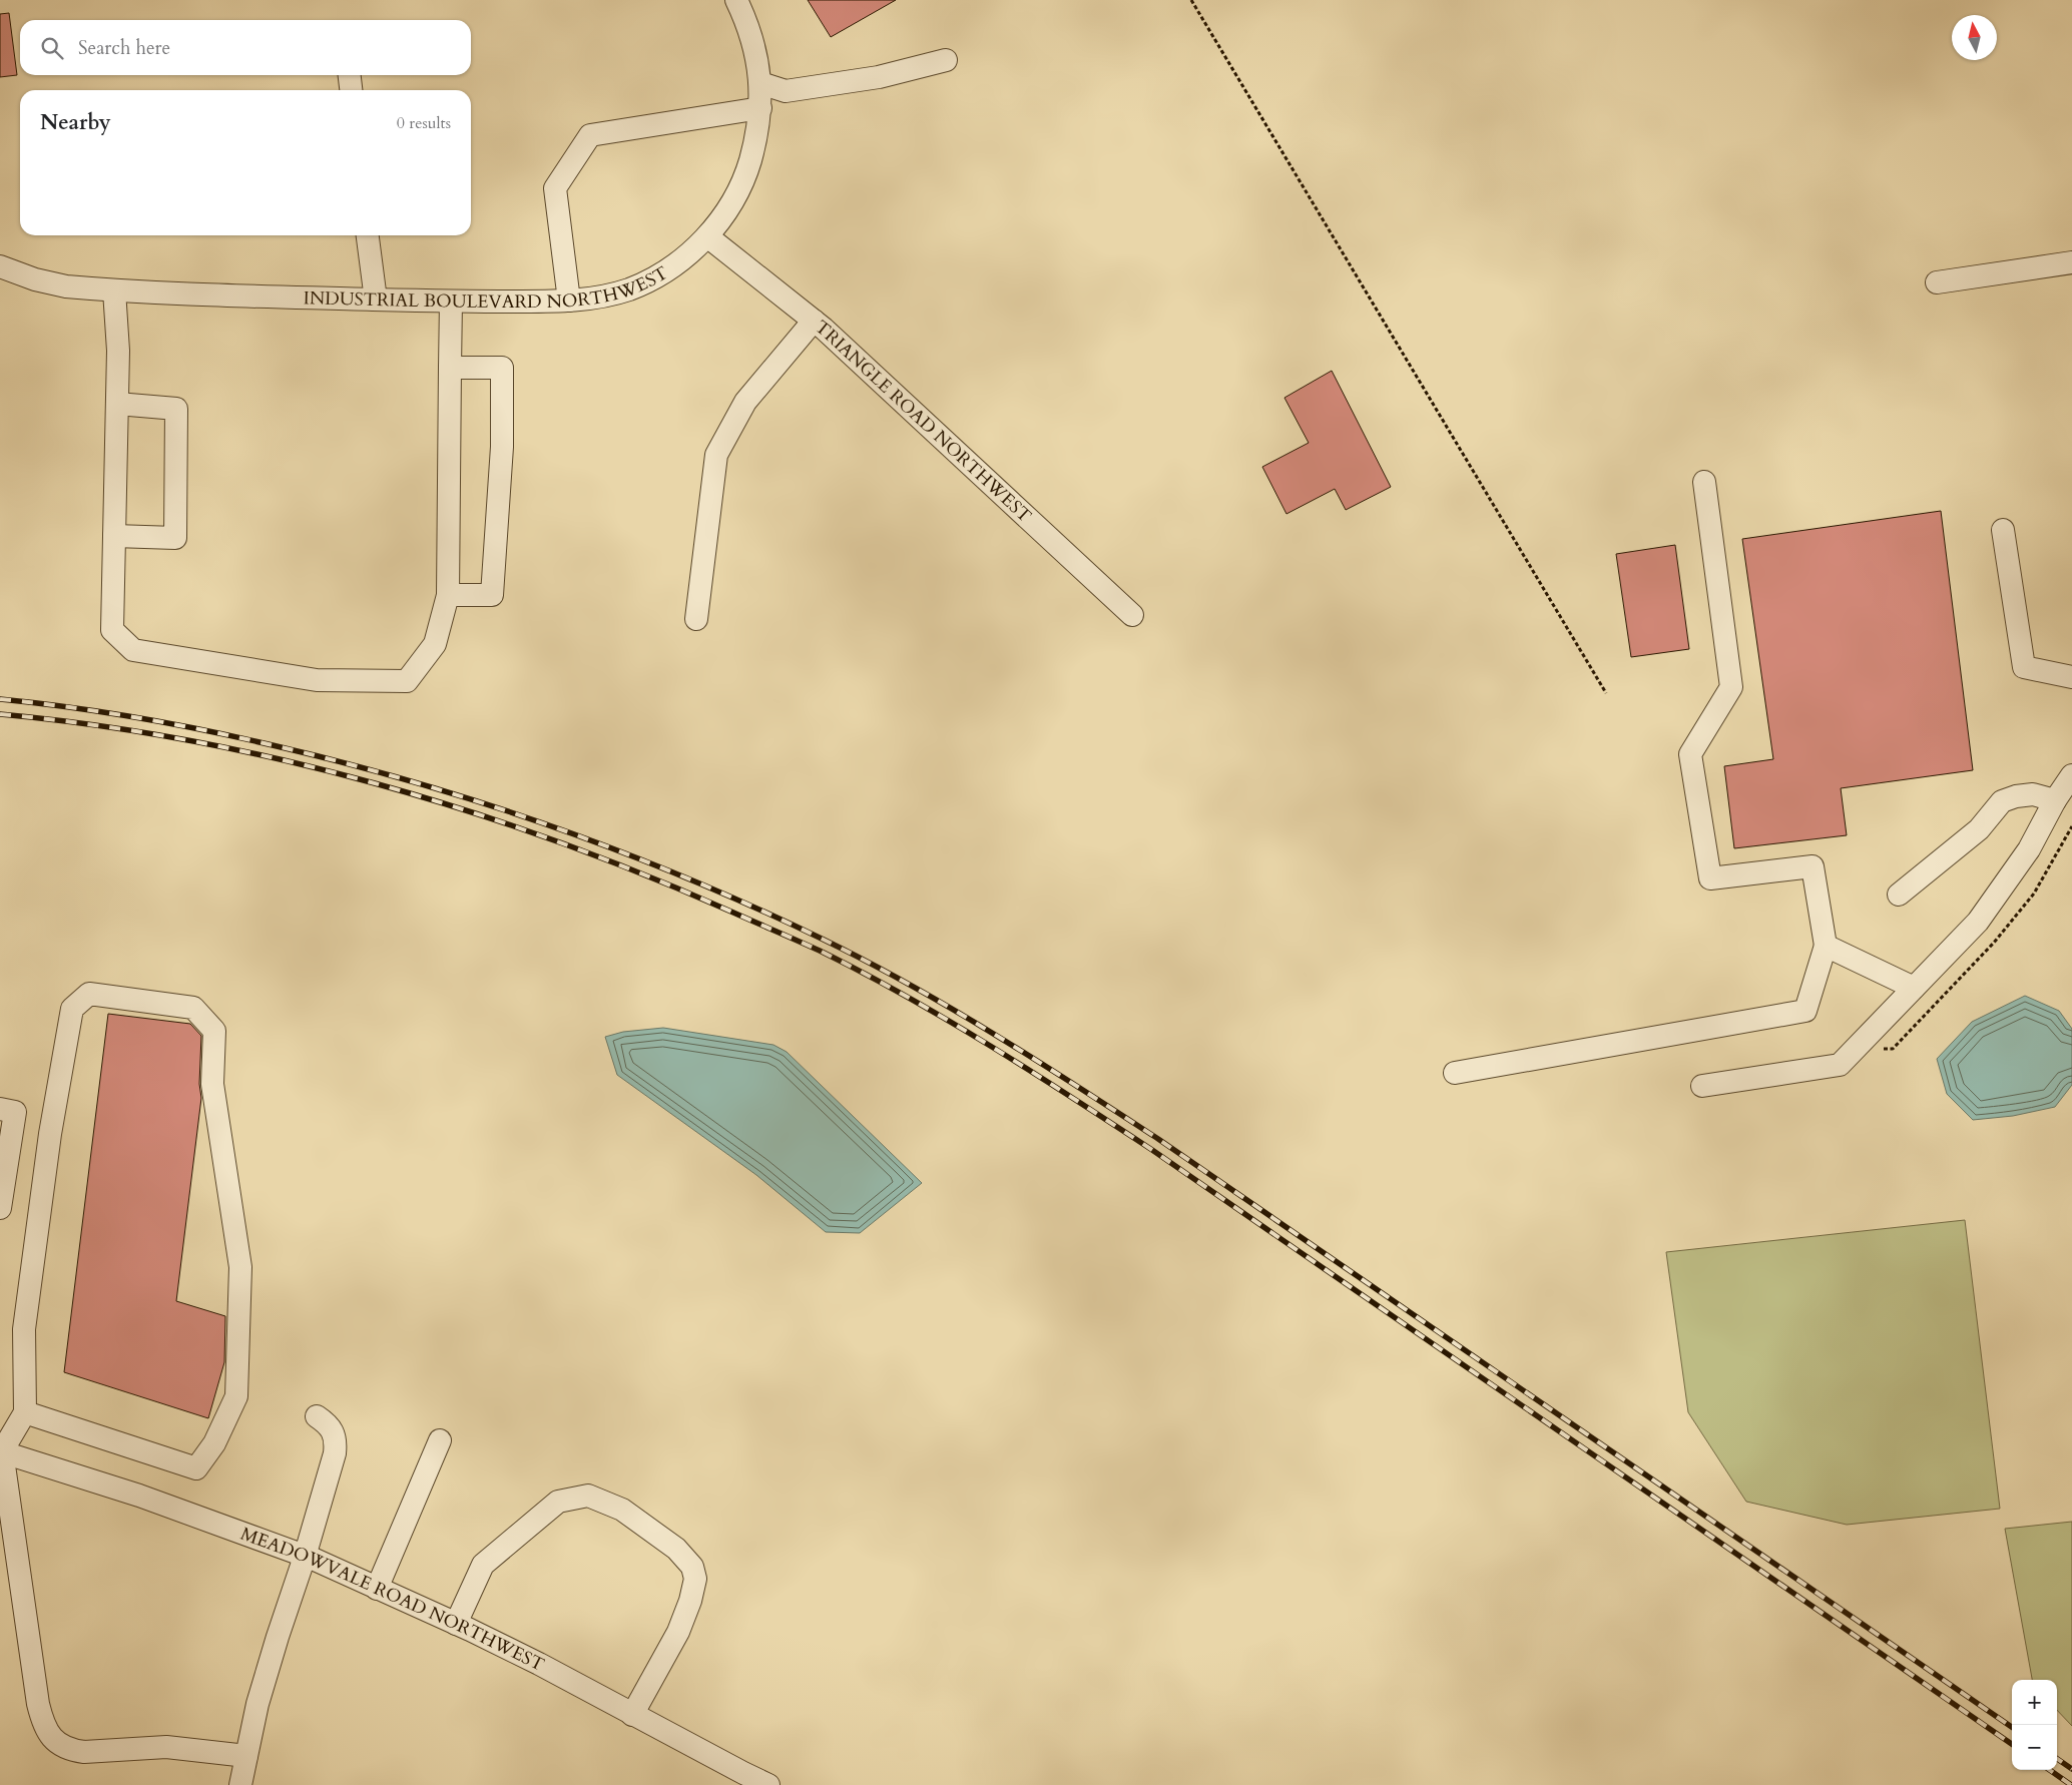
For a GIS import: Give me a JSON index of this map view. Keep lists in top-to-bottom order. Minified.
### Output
{"streets":{"street":["INDUSTRIAL BOULEVARD NORTHWEST","TRIANGLE ROAD NORTHWEST","MEADOWVALE ROAD NORTHWEST"]},"crossings":[["INDUSTRIAL BOULEVARD NORTHWEST","TRIANGLE ROAD NORTHWEST"]],"north":"top","page":{"search":"Search here","heading":["Nearby","0 results"],"map_buttons":["+","−"]}}
